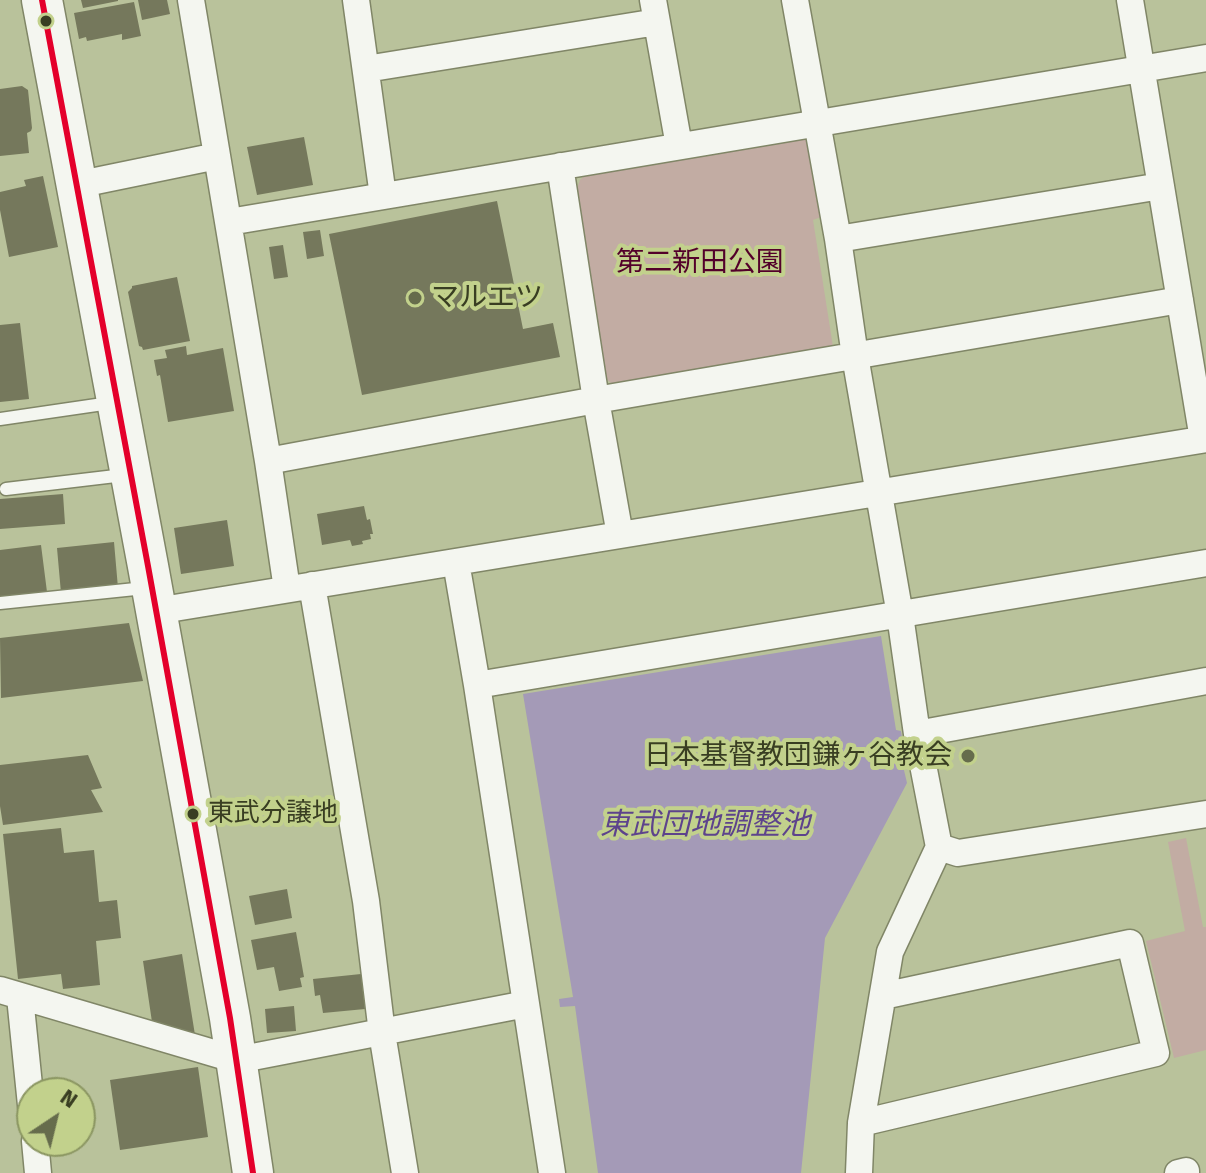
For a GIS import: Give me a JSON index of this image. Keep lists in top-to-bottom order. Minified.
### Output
{"water":["東武団地調整池"],"parks":["第二新田公園"],"places":["マルエツ","日本基督教団鎌ヶ谷教会","東武分譲地"],"north":"top right"}
